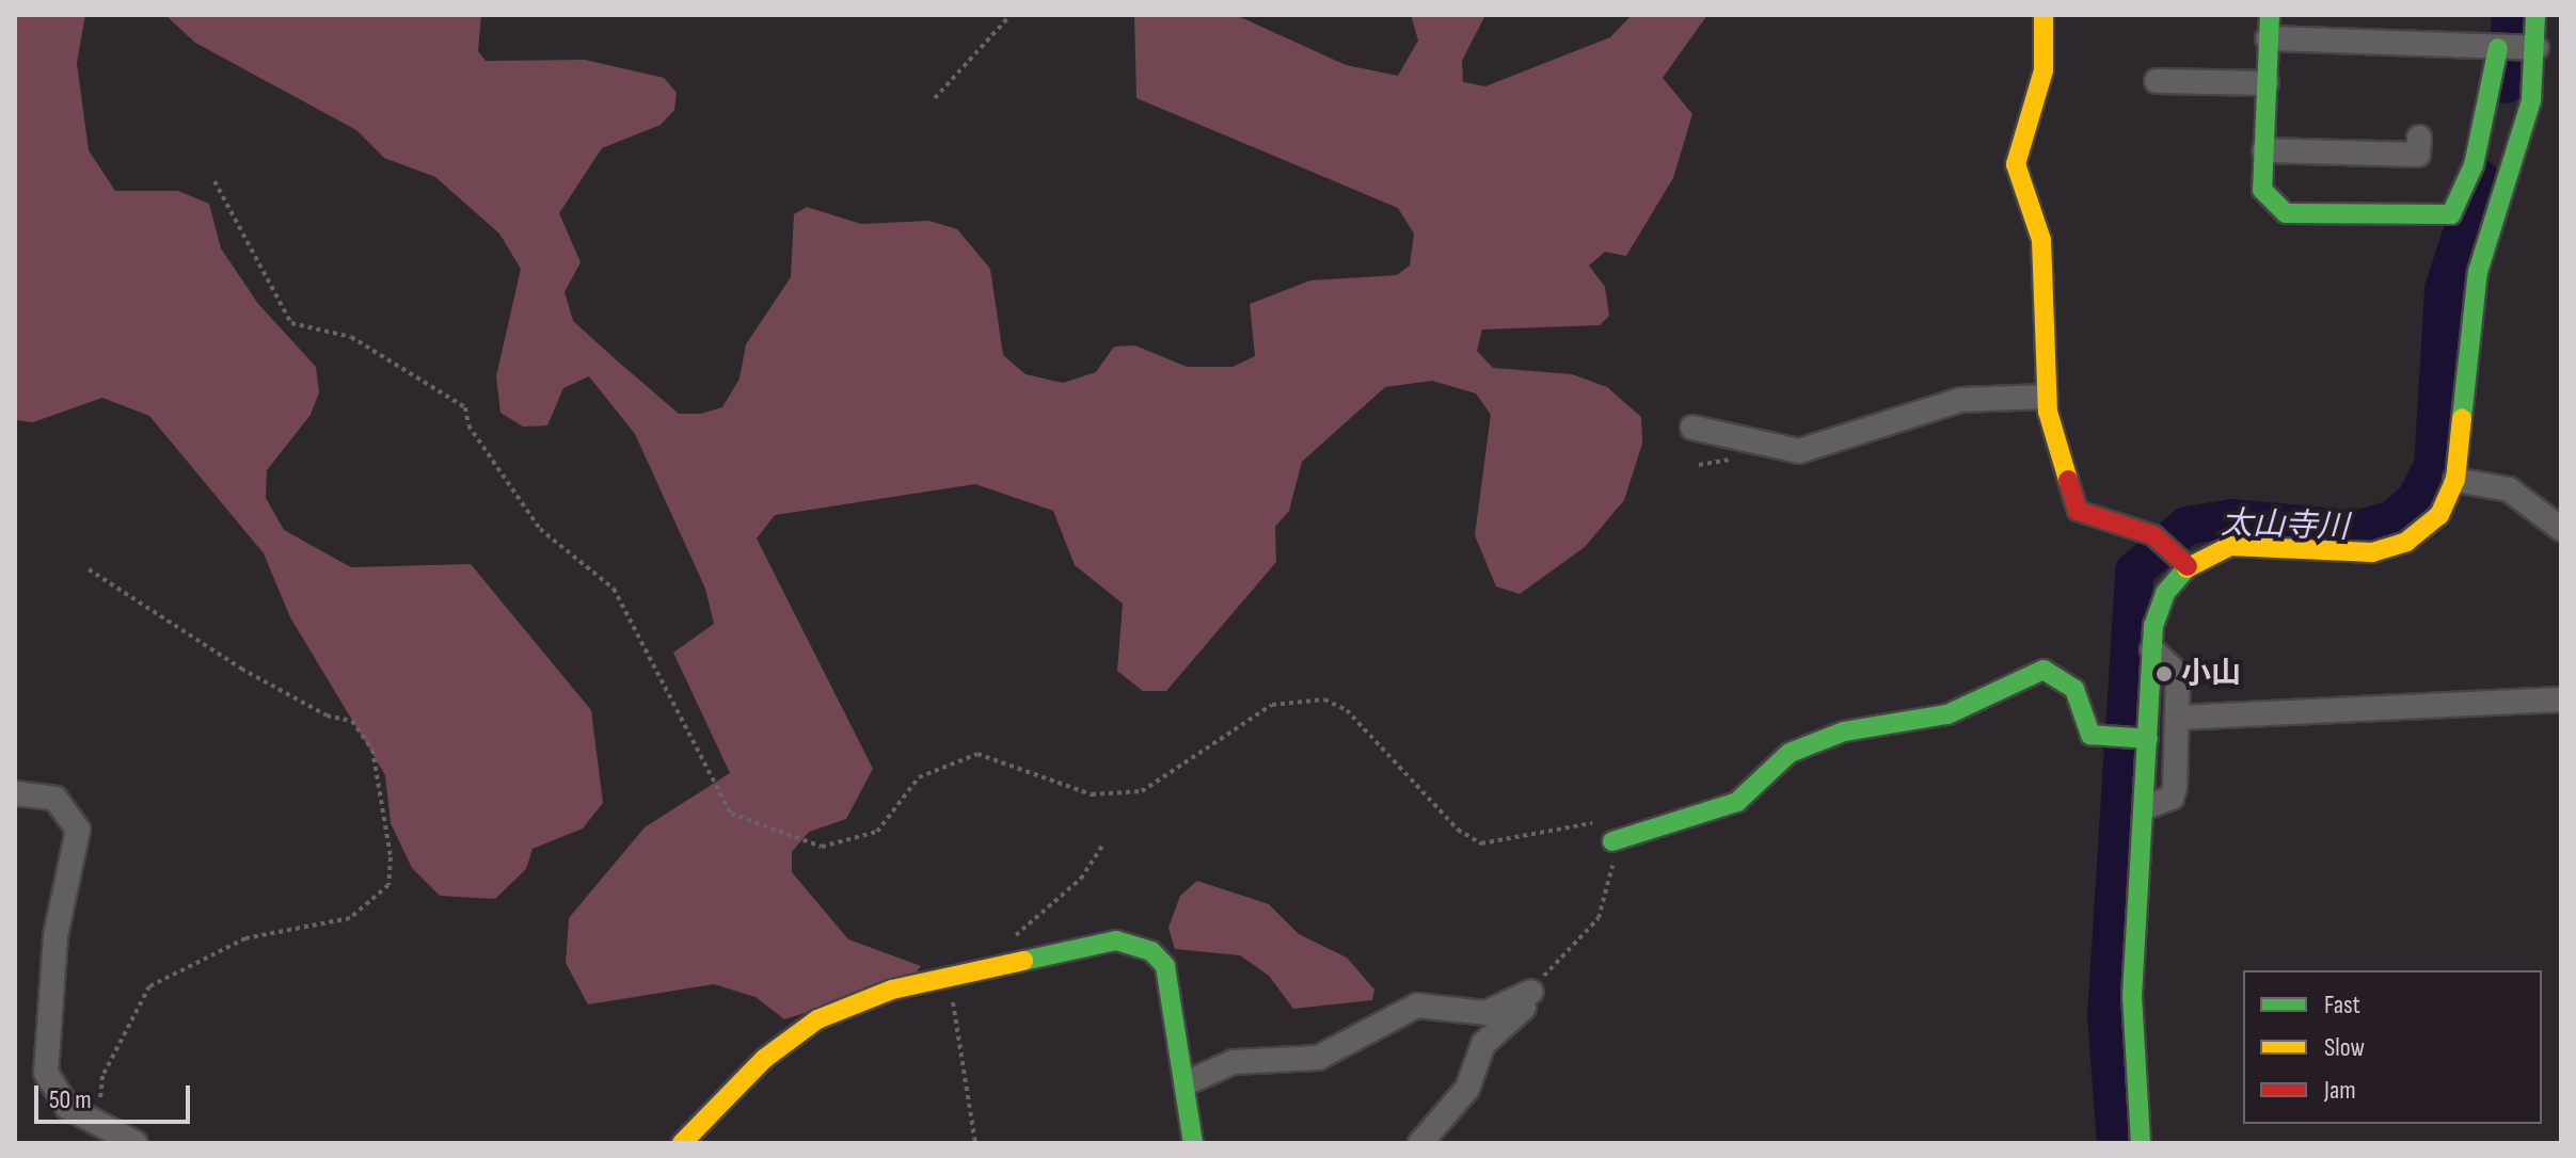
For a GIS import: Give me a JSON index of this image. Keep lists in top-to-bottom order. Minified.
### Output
{"water":["太山寺川"],"places":["小山"],"legend":["Fast","Slow","Jam"],"scale_bar":"50 m"}
